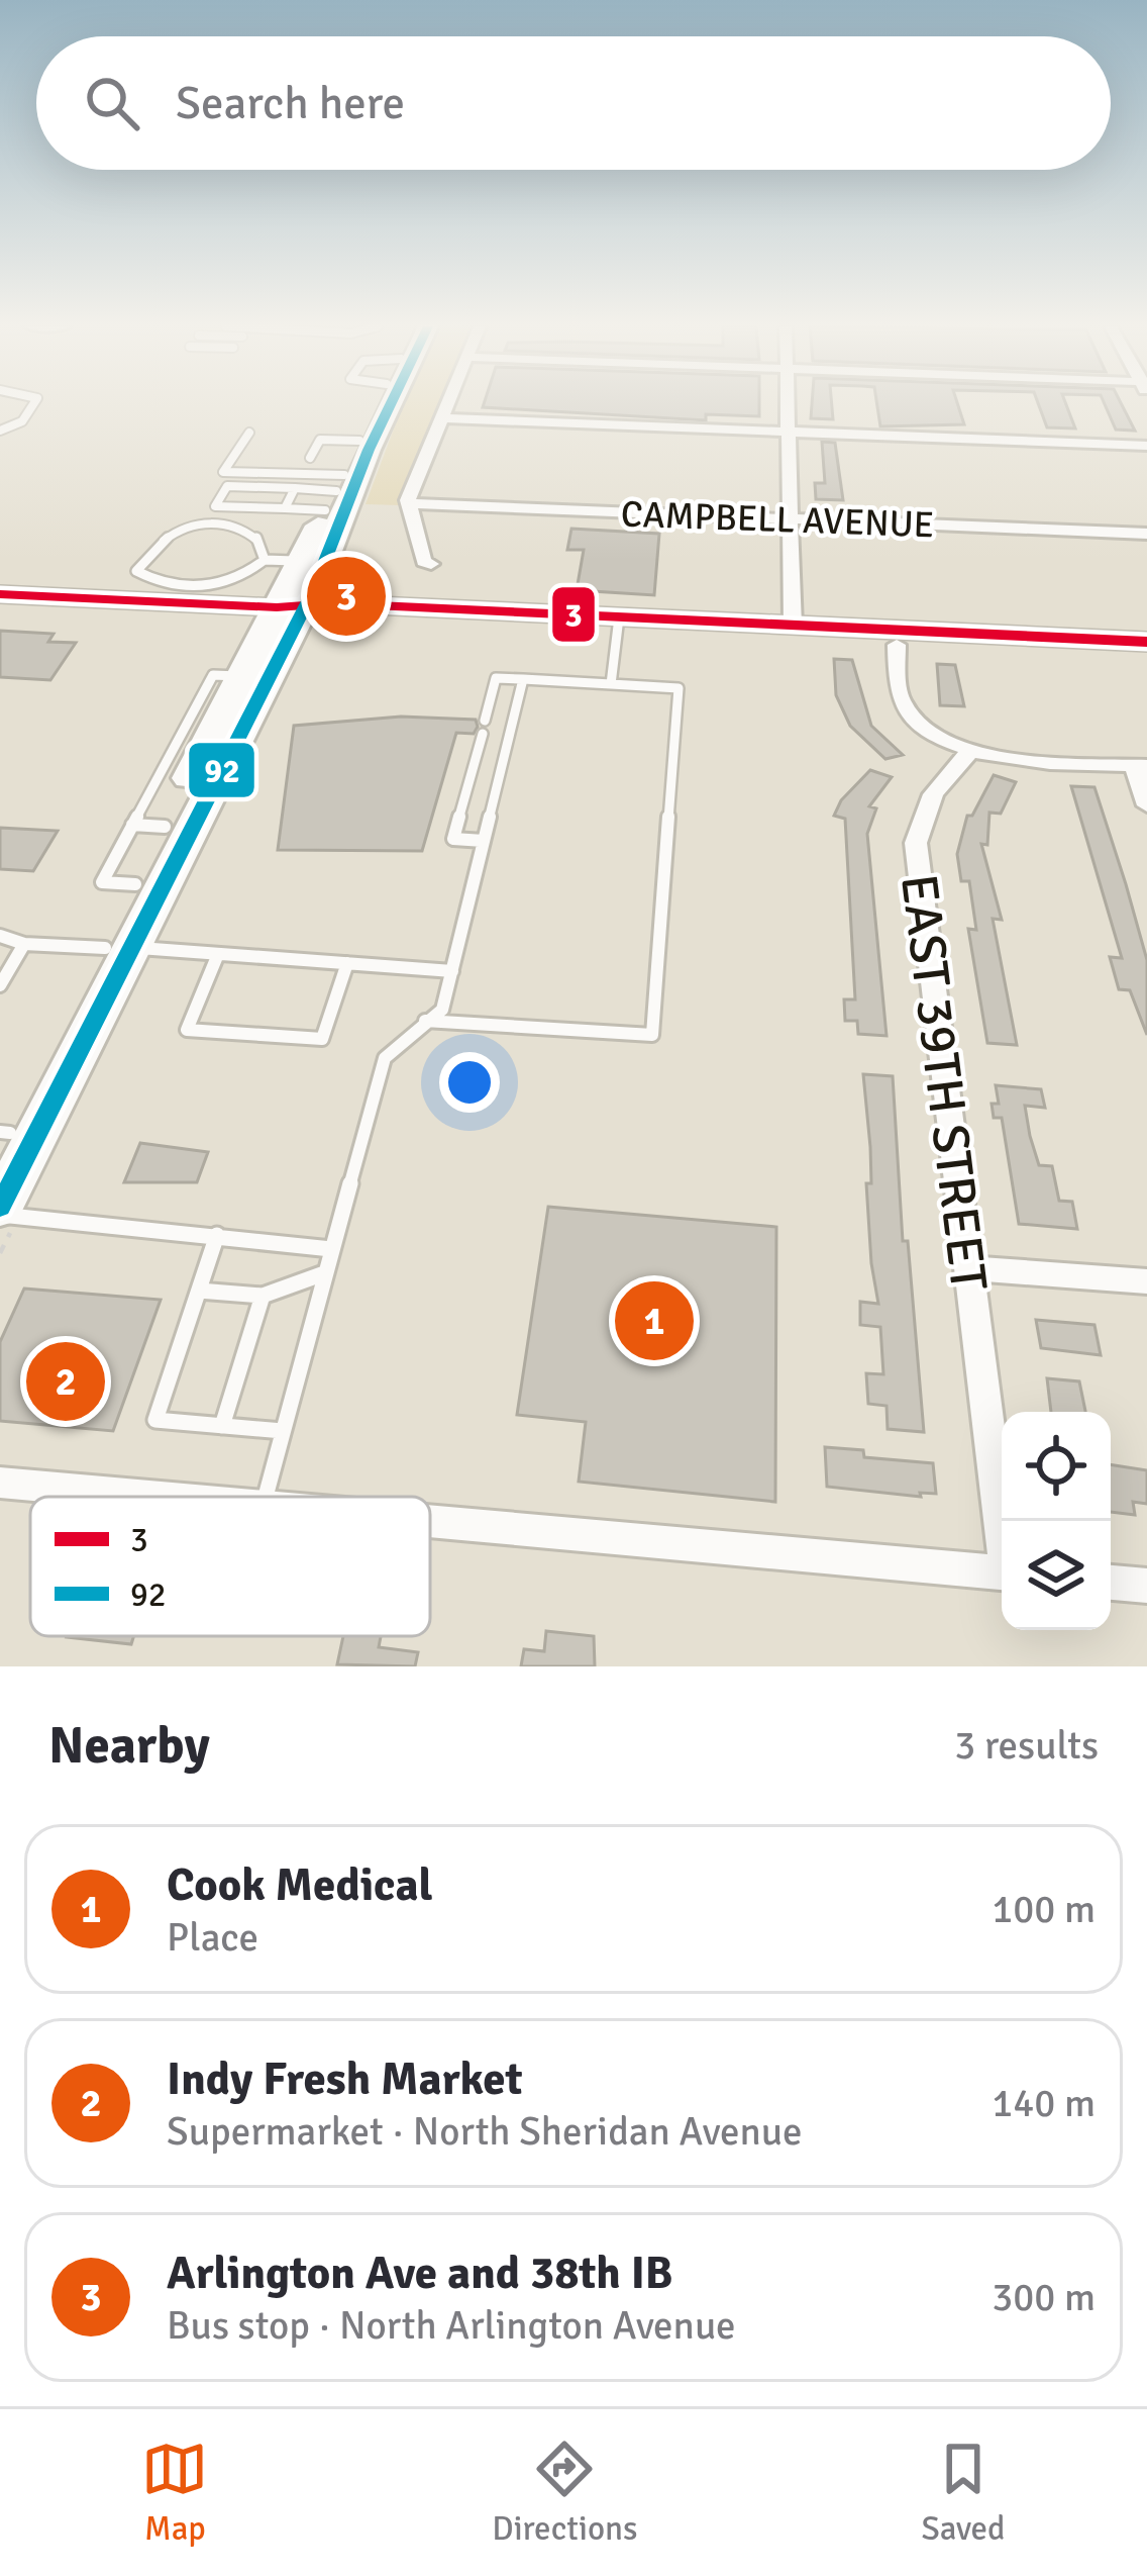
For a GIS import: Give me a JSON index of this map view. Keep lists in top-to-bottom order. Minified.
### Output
{"streets":{"street":["CAMPBELL AVENUE","EAST 39TH STREET"]},"lines":["transit line 92","transit line 3"],"legend":["3","92"],"page":{"search":"Search here","pins":["3","1","2"],"heading":["Nearby","3 results"],"list":[{"mark":"1","name":"Cook Medical","note":"Place","value":"100 m"},{"mark":"2","name":"Indy Fresh Market","note":"Supermarket · North Sheridan Avenue","value":"140 m"},{"mark":"3","name":"Arlington Ave and 38th IB","note":"Bus stop · North Arlington Avenue","value":"300 m"}],"nav":["Map","Directions","Saved"]}}
